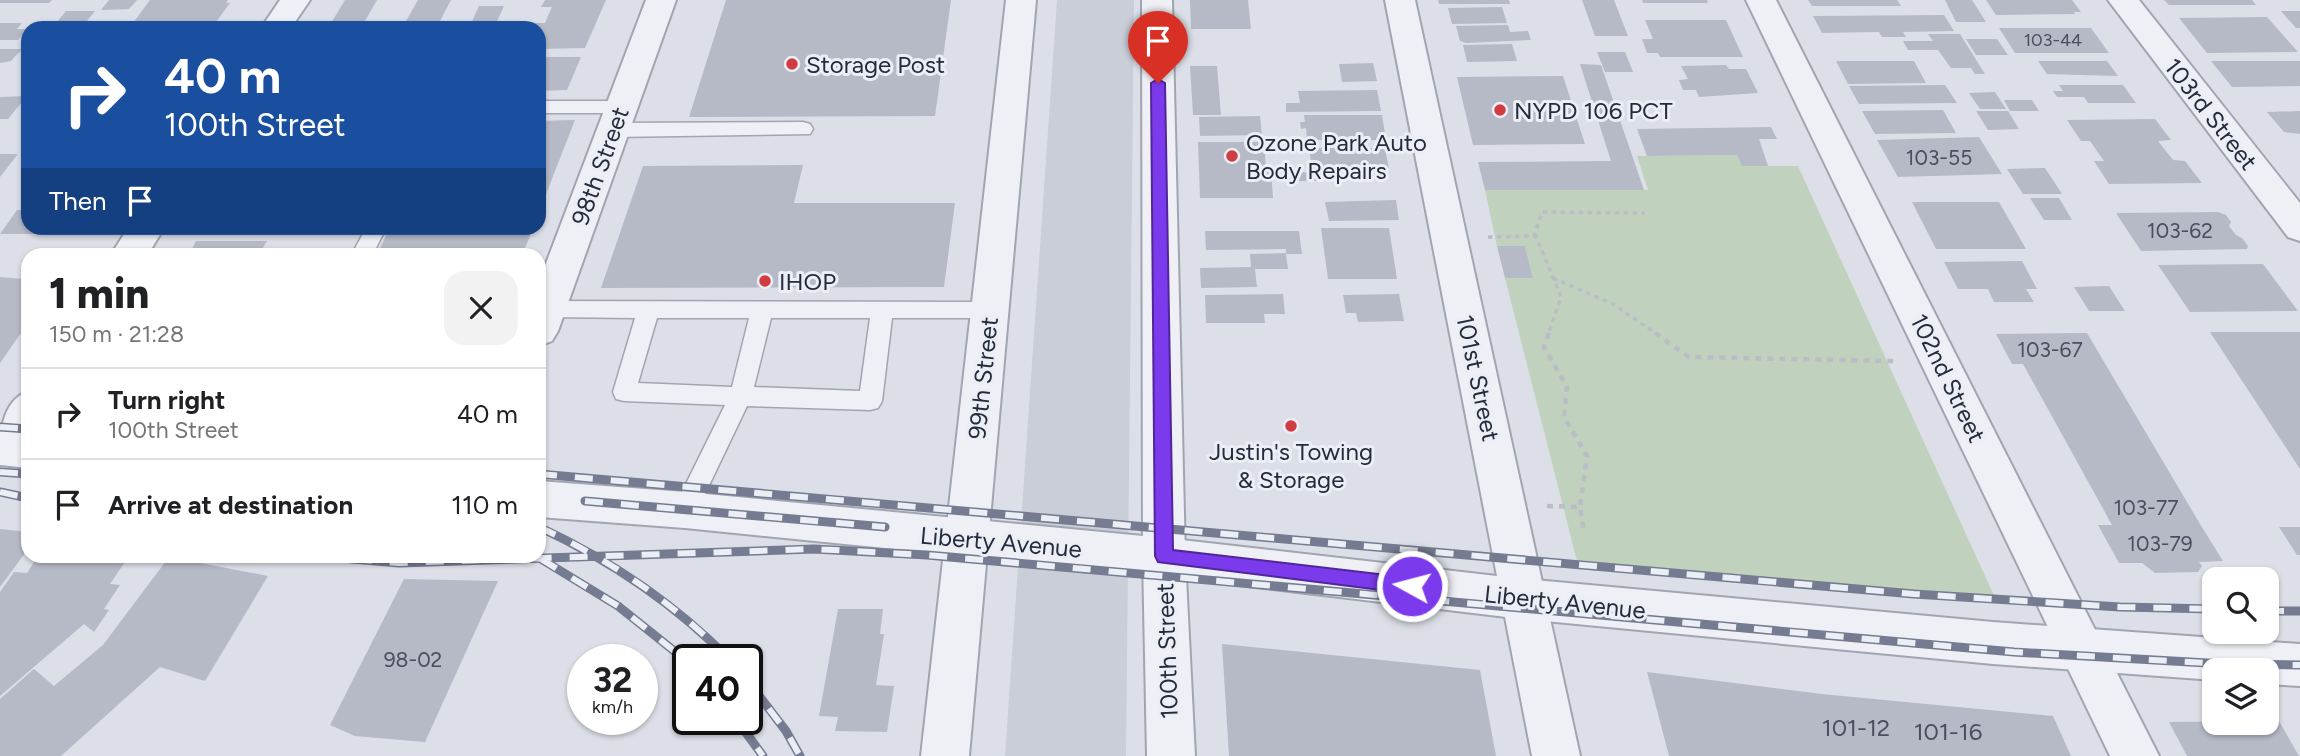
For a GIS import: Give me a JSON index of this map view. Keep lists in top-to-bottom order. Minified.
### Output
{"streets":{"street":["103rd Street","98th Street","99th Street","101st Street","102nd Street","Liberty Avenue","100th Street"]},"crossings":[["99th Street","Liberty Avenue"],["101st Street","Liberty Avenue"],["102nd Street","Liberty Avenue"],["Liberty Avenue","100th Street"]],"places":["Storage Post","NYPD 106 PCT","Ozone Park Auto Body Repairs","IHOP","Justin's Towing & Storage"],"house_numbers":["103-44","103-55","103-62","103-67","103-77","103-79","98-02","101-12","101-16"],"page":{"turn":["40 m","100th Street"],"then":"Then","heading":["1 min","150 m · 21:28"],"list":[{"name":"Turn right","note":"100th Street","value":"40 m"},{"name":"Arrive at destination","value":"110 m"}],"speed":"32 km/h","limit":"40"}}
